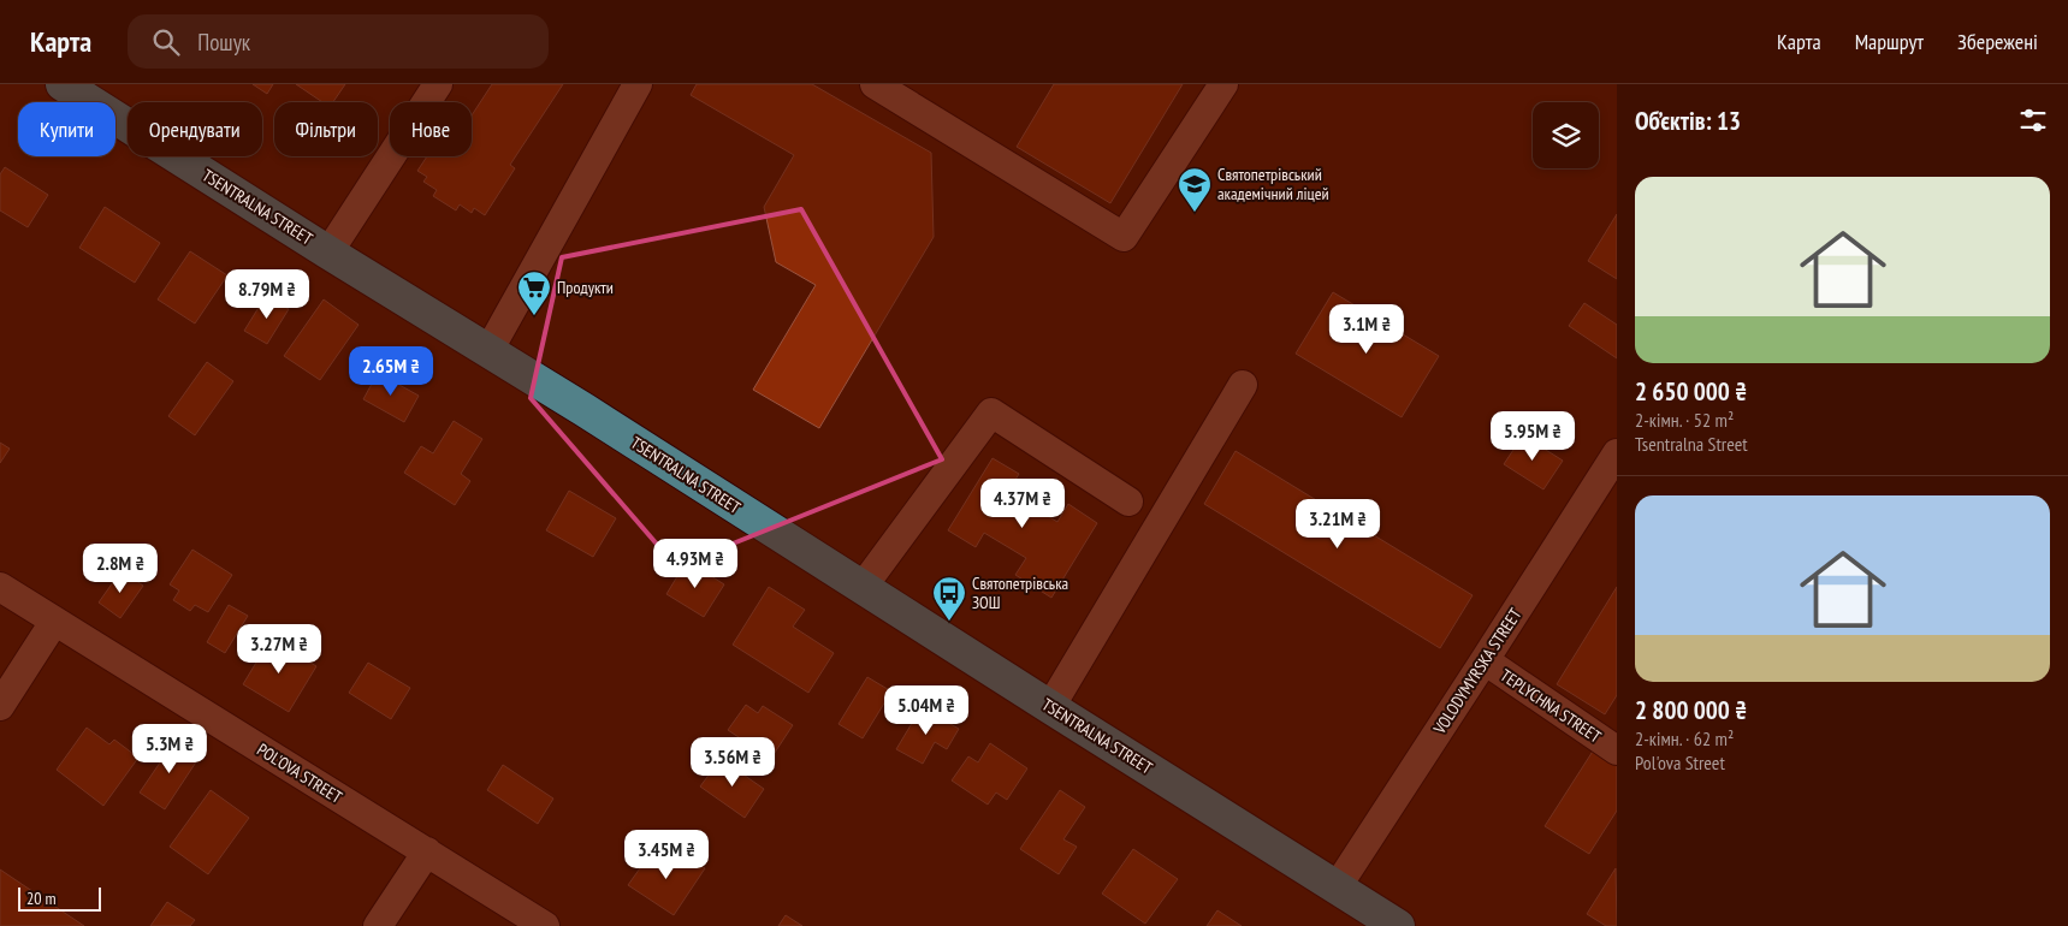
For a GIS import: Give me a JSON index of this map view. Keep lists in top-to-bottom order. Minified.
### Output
{"streets":{"main road":["TSENTRALNA STREET"],"street":["VOLODYMYRSKA STREET","TEPLYCHNA STREET","POL'OVA STREET"]},"crossings":[["TSENTRALNA STREET","VOLODYMYRSKA STREET"],["VOLODYMYRSKA STREET","TEPLYCHNA STREET"]],"places":{"school or university":["Святопетрівський академічний ліцей"],"supermarket":["Продукти"],"bus stop":["Святопетрівська ЗОШ"]},"scale_bar":"20 m","page":{"header":"Карта","search":"Пошук","nav":["Карта","Маршрут","Збережені"],"heading":"Об’єктів: 13","chip":["Купити","Орендувати","Фільтри","Нове"],"list":[{"name":"2 650 000 ₴","note":"2-кімн. · 52 m² · Tsentralna Street"},{"name":"2 800 000 ₴","note":"2-кімн. · 62 m² · Pol'ova Street"}],"price":["8.79M ₴","3.1M ₴","2.65M ₴","5.95M ₴","4.37M ₴","3.21M ₴","4.93M ₴","2.8M ₴","3.27M ₴","5.04M ₴","5.3M ₴","3.56M ₴","3.45M ₴"],"scale":"20 m"}}
